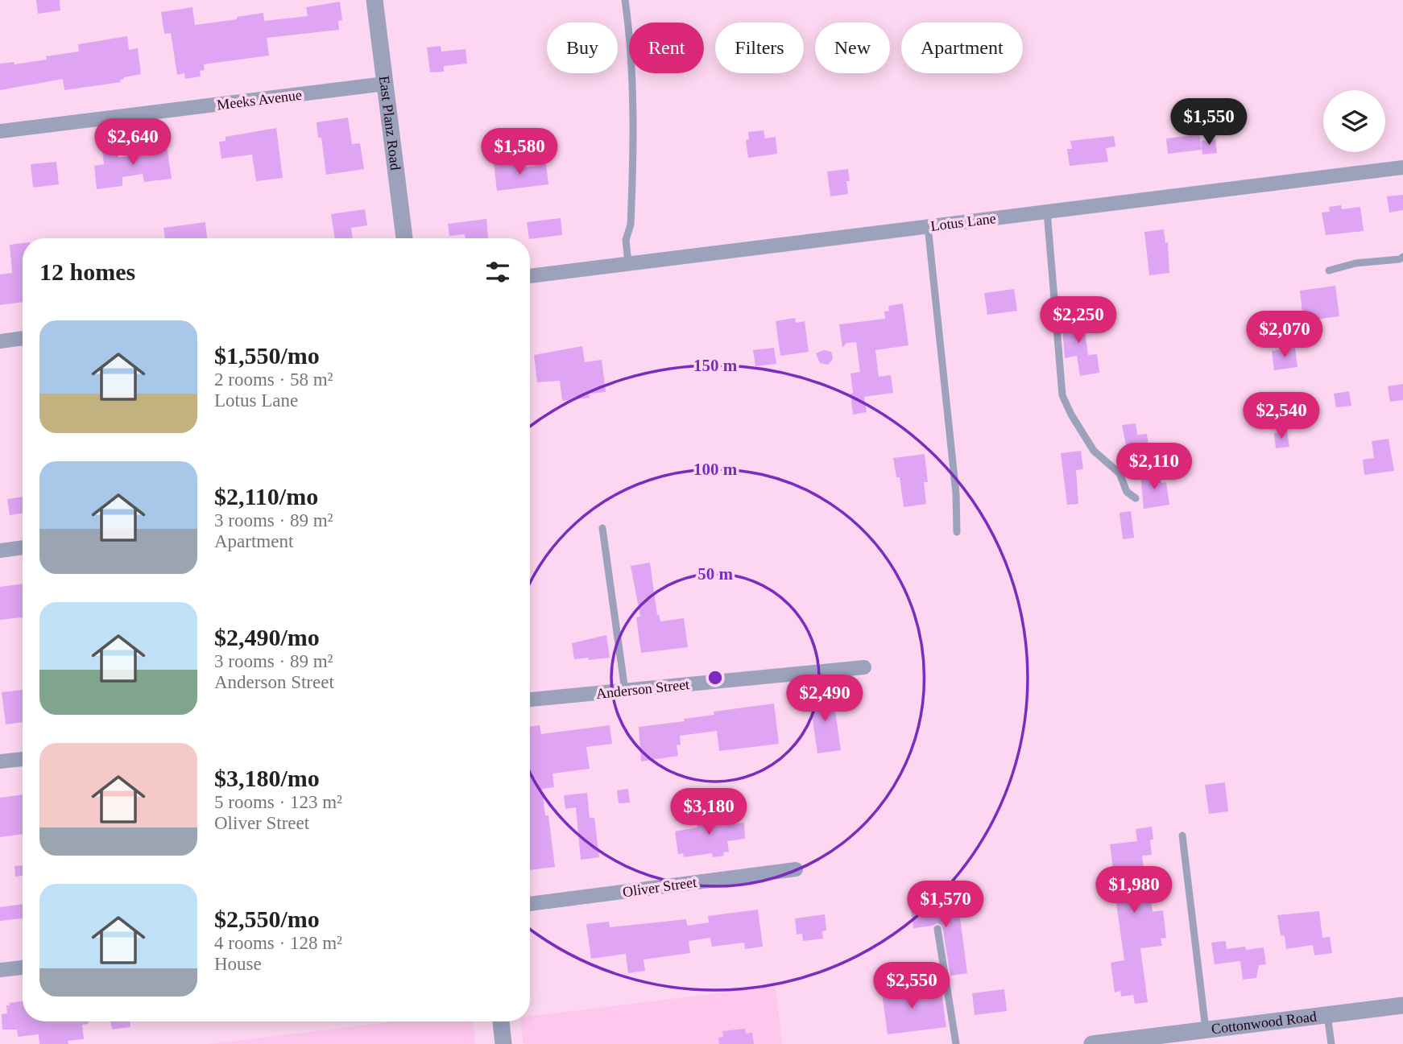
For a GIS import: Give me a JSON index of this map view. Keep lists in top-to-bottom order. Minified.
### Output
{"streets":{"street":["Meeks Avenue","East Planz Road","Lotus Lane","Anderson Street","Oliver Street","Cottonwood Road"]},"crossings":[["Meeks Avenue","East Planz Road"]],"page":{"chip":["Buy","Rent","Filters","New","Apartment"],"price":["$1,550","$2,640","$1,580","$2,250","$2,070","$2,540","$2,110","$2,490","$3,180","$1,980","$1,570","$2,550"],"heading":"12 homes","list":[{"name":"$1,550/mo","note":"2 rooms · 58 m² · Lotus Lane"},{"name":"$2,110/mo","note":"3 rooms · 89 m² · Apartment"},{"name":"$2,490/mo","note":"3 rooms · 89 m² · Anderson Street"},{"name":"$3,180/mo","note":"5 rooms · 123 m² · Oliver Street"},{"name":"$2,550/mo","note":"4 rooms · 128 m² · House"}]},"rings":["150 m","100 m","50 m"]}
